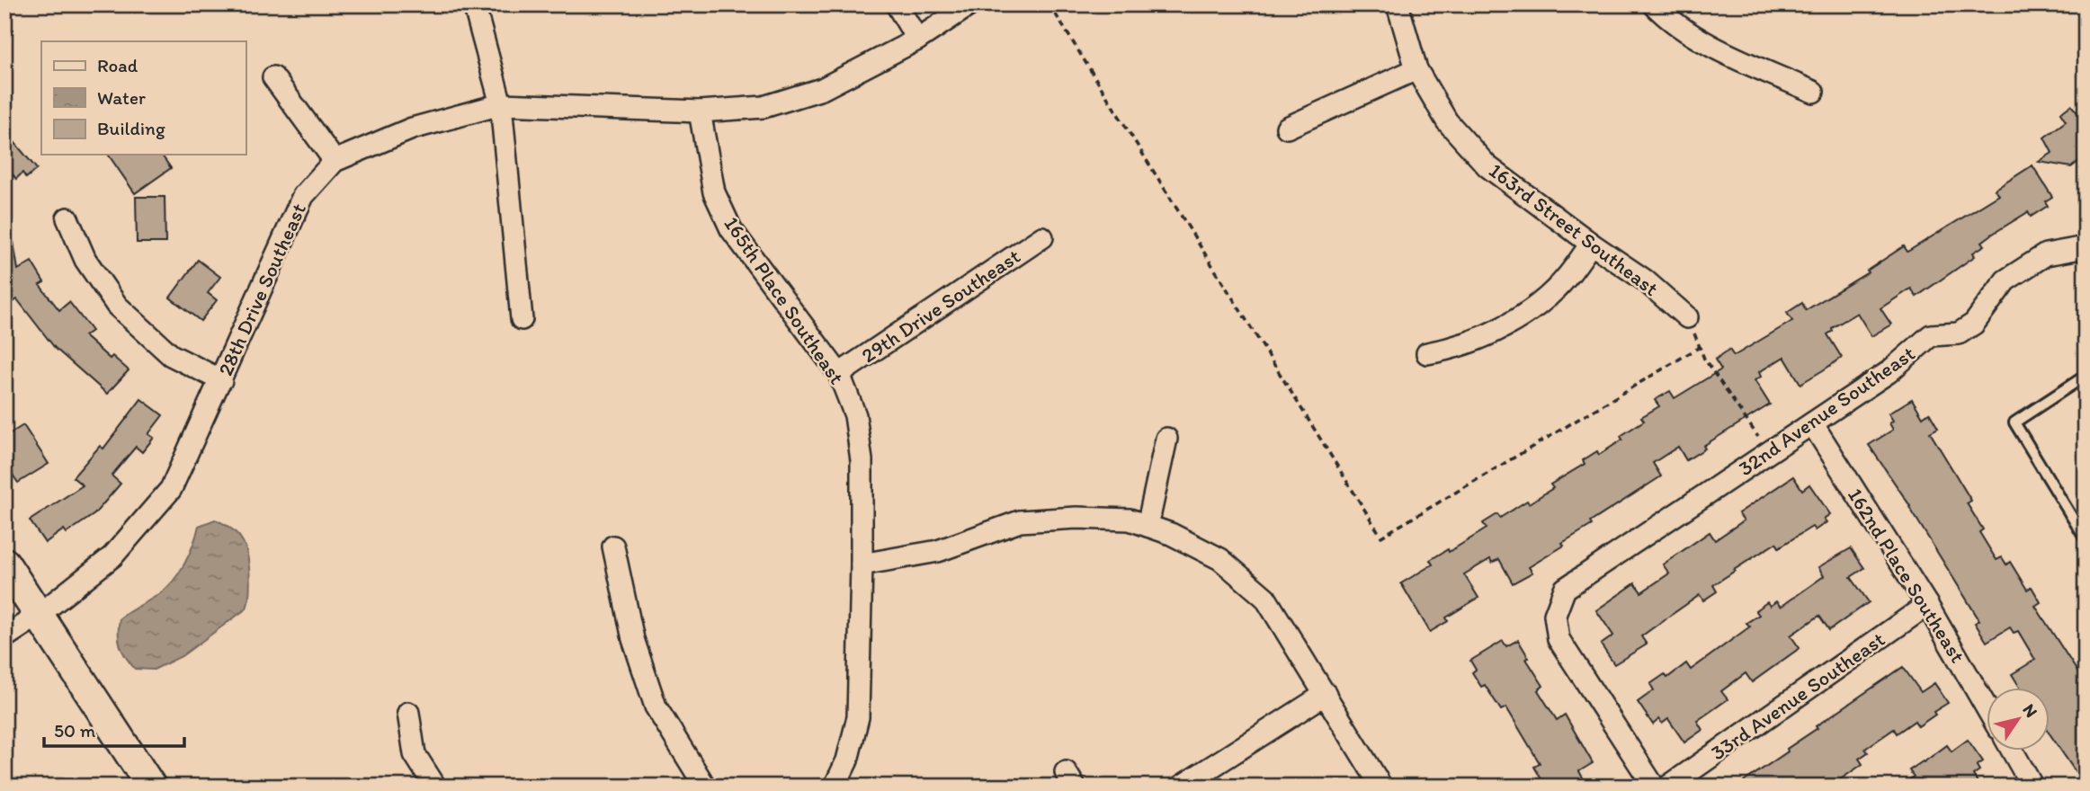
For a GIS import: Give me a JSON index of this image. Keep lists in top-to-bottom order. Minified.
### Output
{"streets":{"street":["163rd Street Southeast","28th Drive Southeast","165th Place Southeast","29th Drive Southeast","32nd Avenue Southeast","162nd Place Southeast","33rd Avenue Southeast"]},"crossings":[["28th Drive Southeast","165th Place Southeast"],["165th Place Southeast","29th Drive Southeast"],["32nd Avenue Southeast","162nd Place Southeast"],["162nd Place Southeast","33rd Avenue Southeast"]],"legend":["Road","Water","Building"],"scale_bar":"50 m","north":"top right"}
